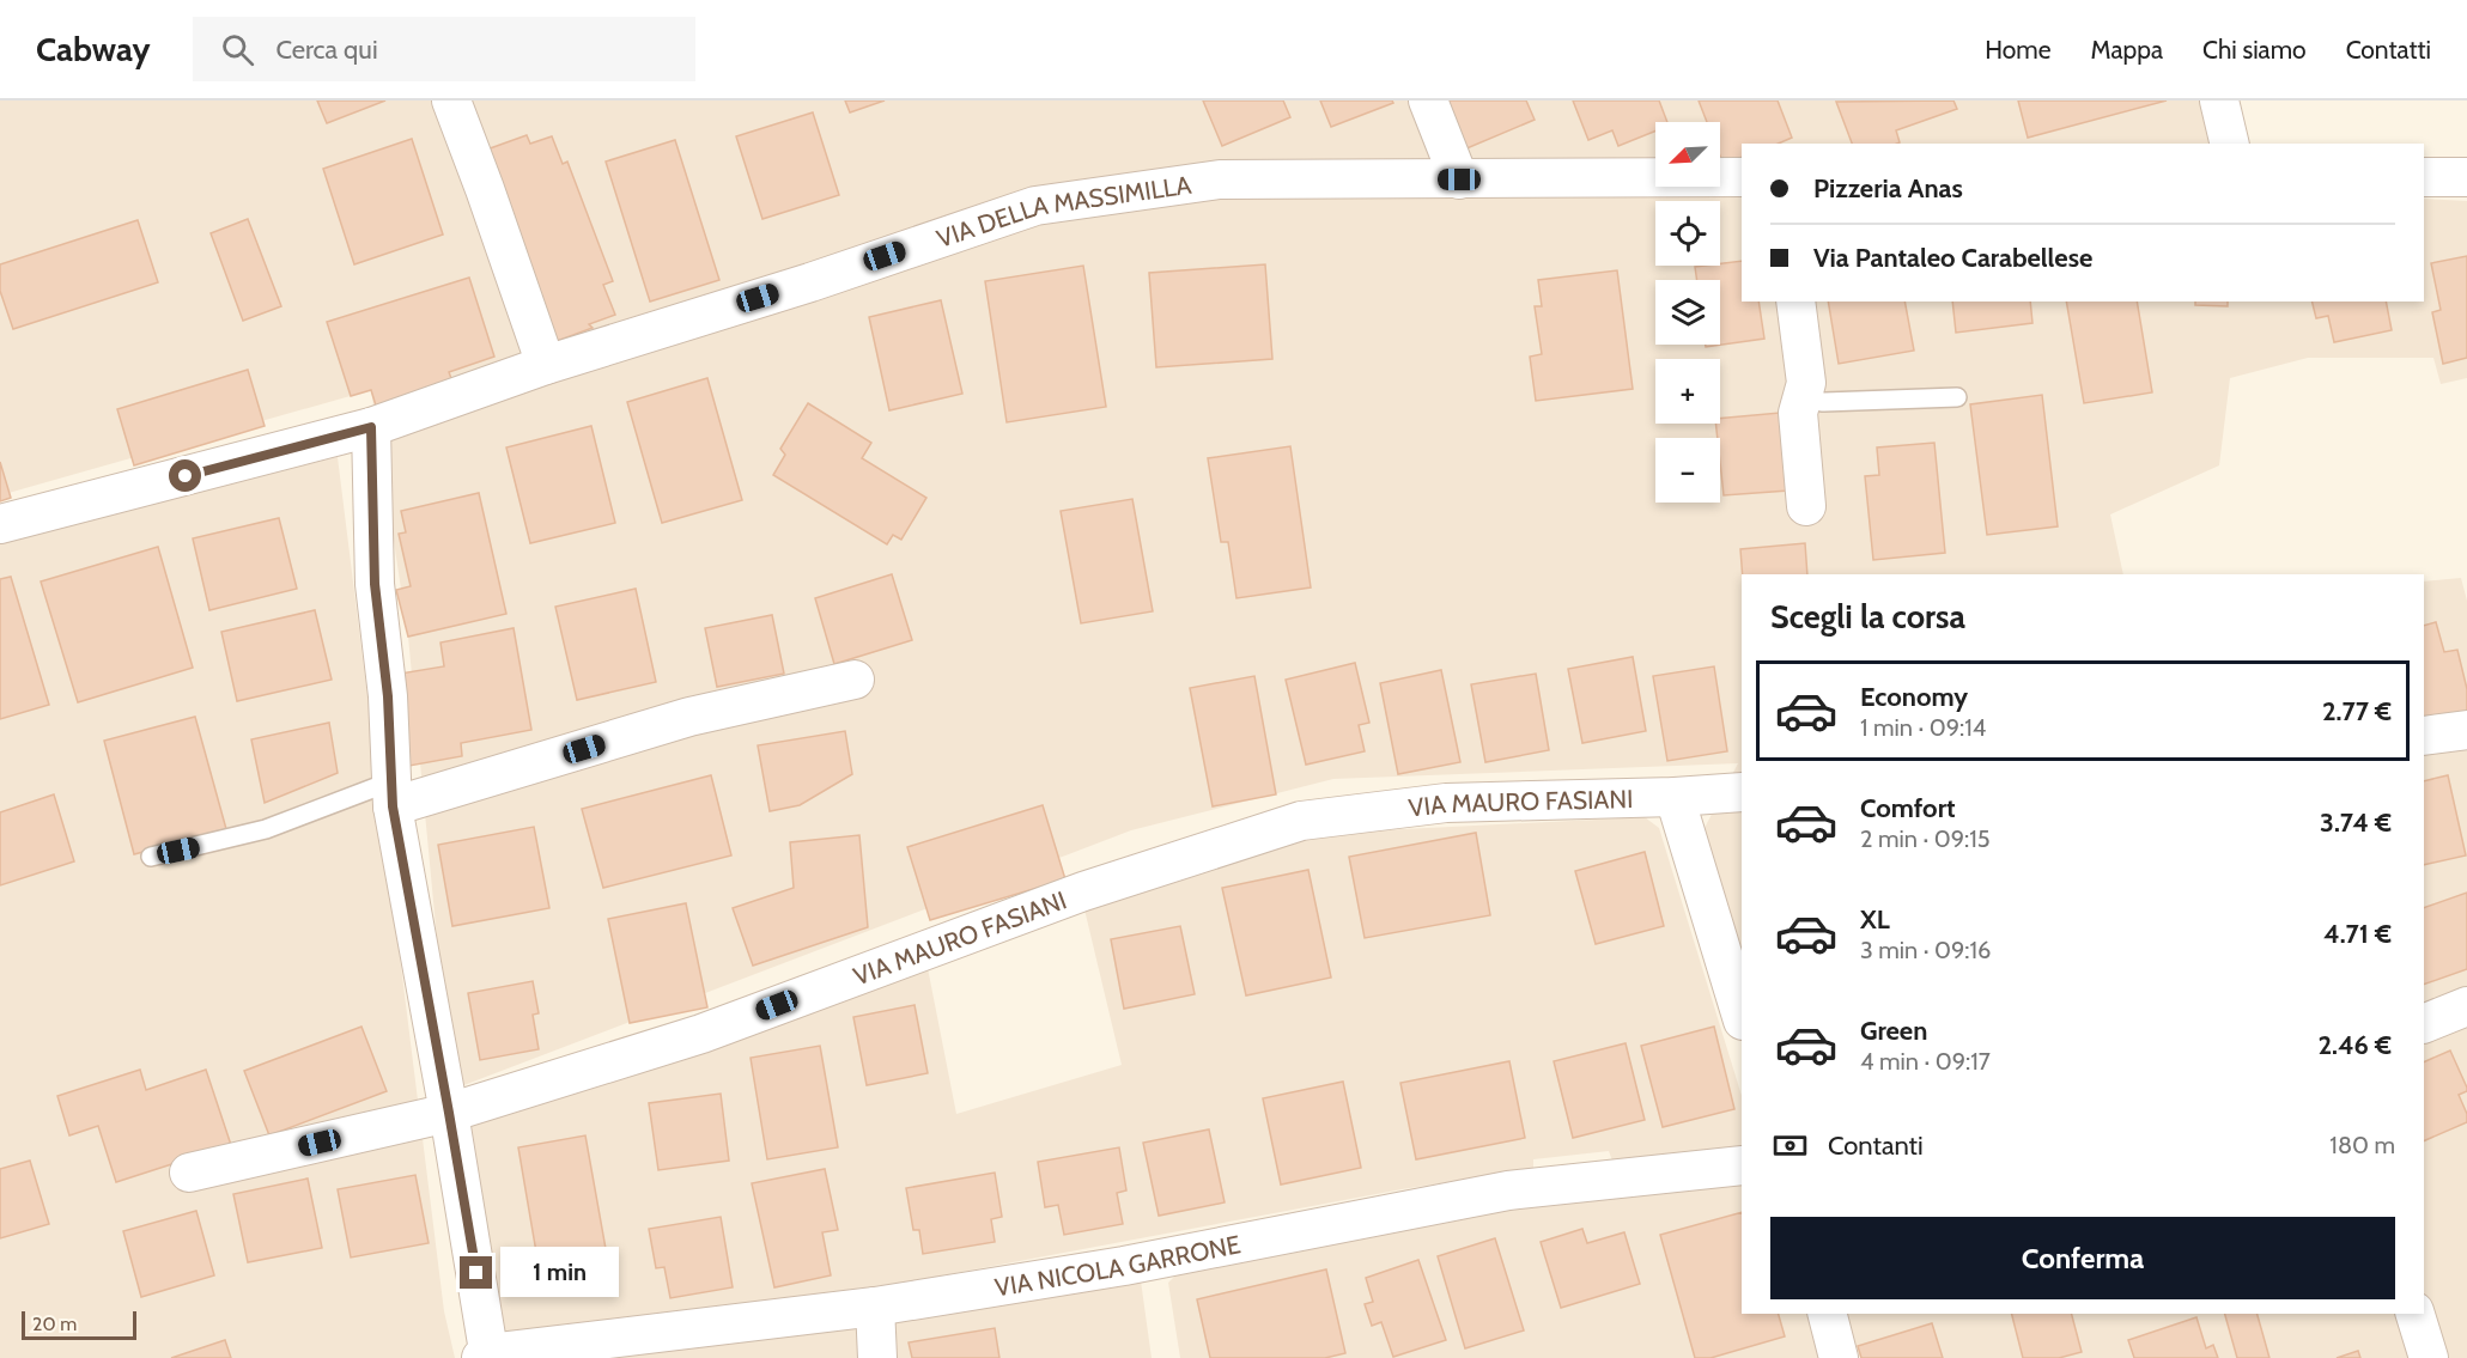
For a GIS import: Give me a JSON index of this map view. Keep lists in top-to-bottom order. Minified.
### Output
{"streets":{"street":["VIA DELLA MASSIMILLA","VIA MAURO FASIANI","VIA NICOLA GARRONE"]},"scale_bar":"20 m","north":"bottom left","page":{"header":"Cabway","search":"Cerca qui","nav":["Home","Mappa","Chi siamo","Contatti"],"map_buttons":["+","−"],"banner":["Pizzeria Anas","Via Pantaleo Carabellese"],"heading":"Scegli la corsa","list":[{"name":"Economy","note":"1 min · 09:14","value":"2.77 €"},{"name":"Comfort","note":"2 min · 09:15","value":"3.74 €"},{"name":"XL","note":"3 min · 09:16","value":"4.71 €"},{"name":"Green","note":"4 min · 09:17","value":"2.46 €"}],"pay":["Contanti","180 m"],"buttons":"Conferma","bubble":"1 min","scale":"20 m"}}
